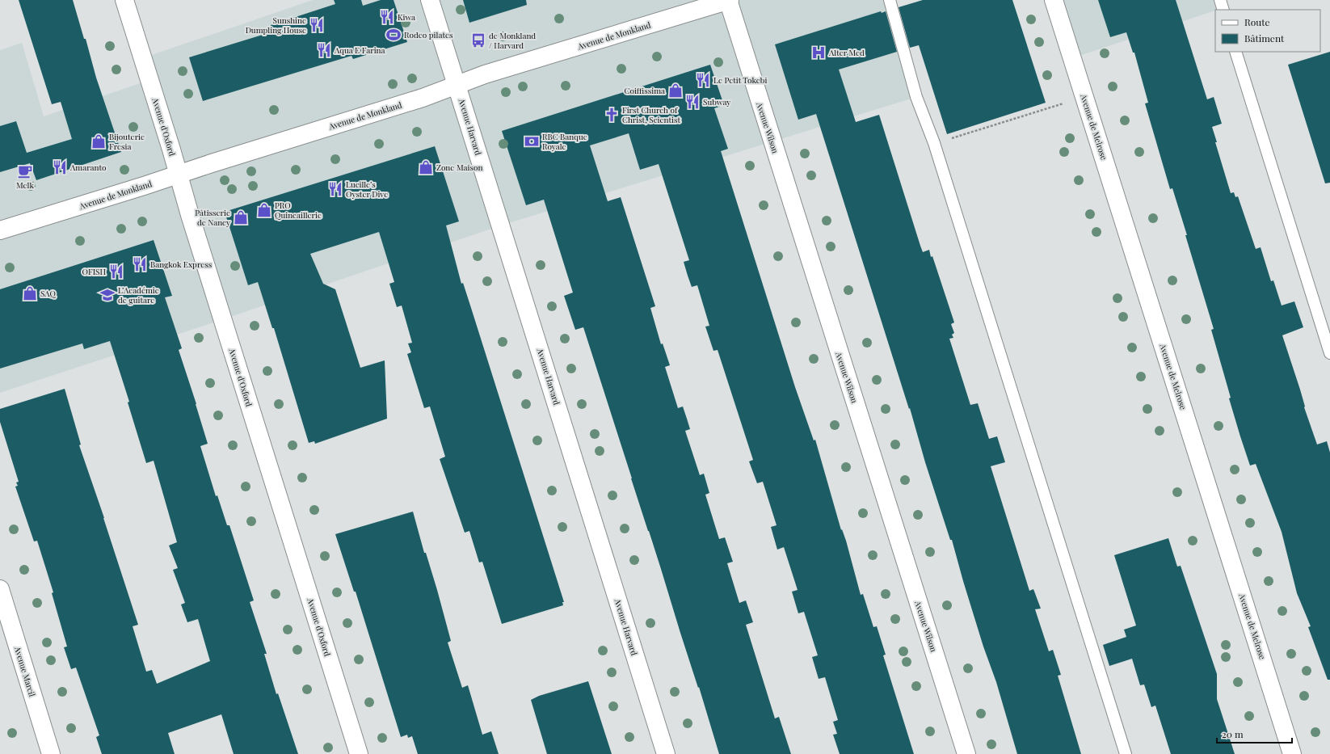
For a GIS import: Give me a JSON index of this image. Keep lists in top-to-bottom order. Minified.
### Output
{"streets":{"street":["Avenue de Monkland","Avenue d'Oxford","Avenue Harvard","Avenue de Melrose","Avenue Wilson","Avenue Marcil"]},"crossings":[["Avenue de Monkland","Avenue d'Oxford"],["Avenue de Monkland","Avenue Harvard"],["Avenue de Monkland","Avenue Wilson"]],"places":{"restaurant":["Kiwa","Sunshine Dumpling House","Aqua E Farina","Le Petit Tokebi","Subway","Amaranto","Lucille’s Oyster Dive","Bangkok Express","OFISH"],"sports":["Rodeo pilates"],"bus stop":["de Monkland / Harvard"],"hospital":["Alter Med"],"shop":["Coiffissima","Bijouterie Fresia","Zone Maison","PRO Quincaillerie","Pâtisserie de Nancy","SAQ"],"church":["First Church of Christ, Scientist"],"bank":["RBC Banque Royale"],"cafe":["Melk"],"school or university":["L’Académie de guitare"]},"legend":["Route","Bâtiment"],"scale_bar":"20 m"}
